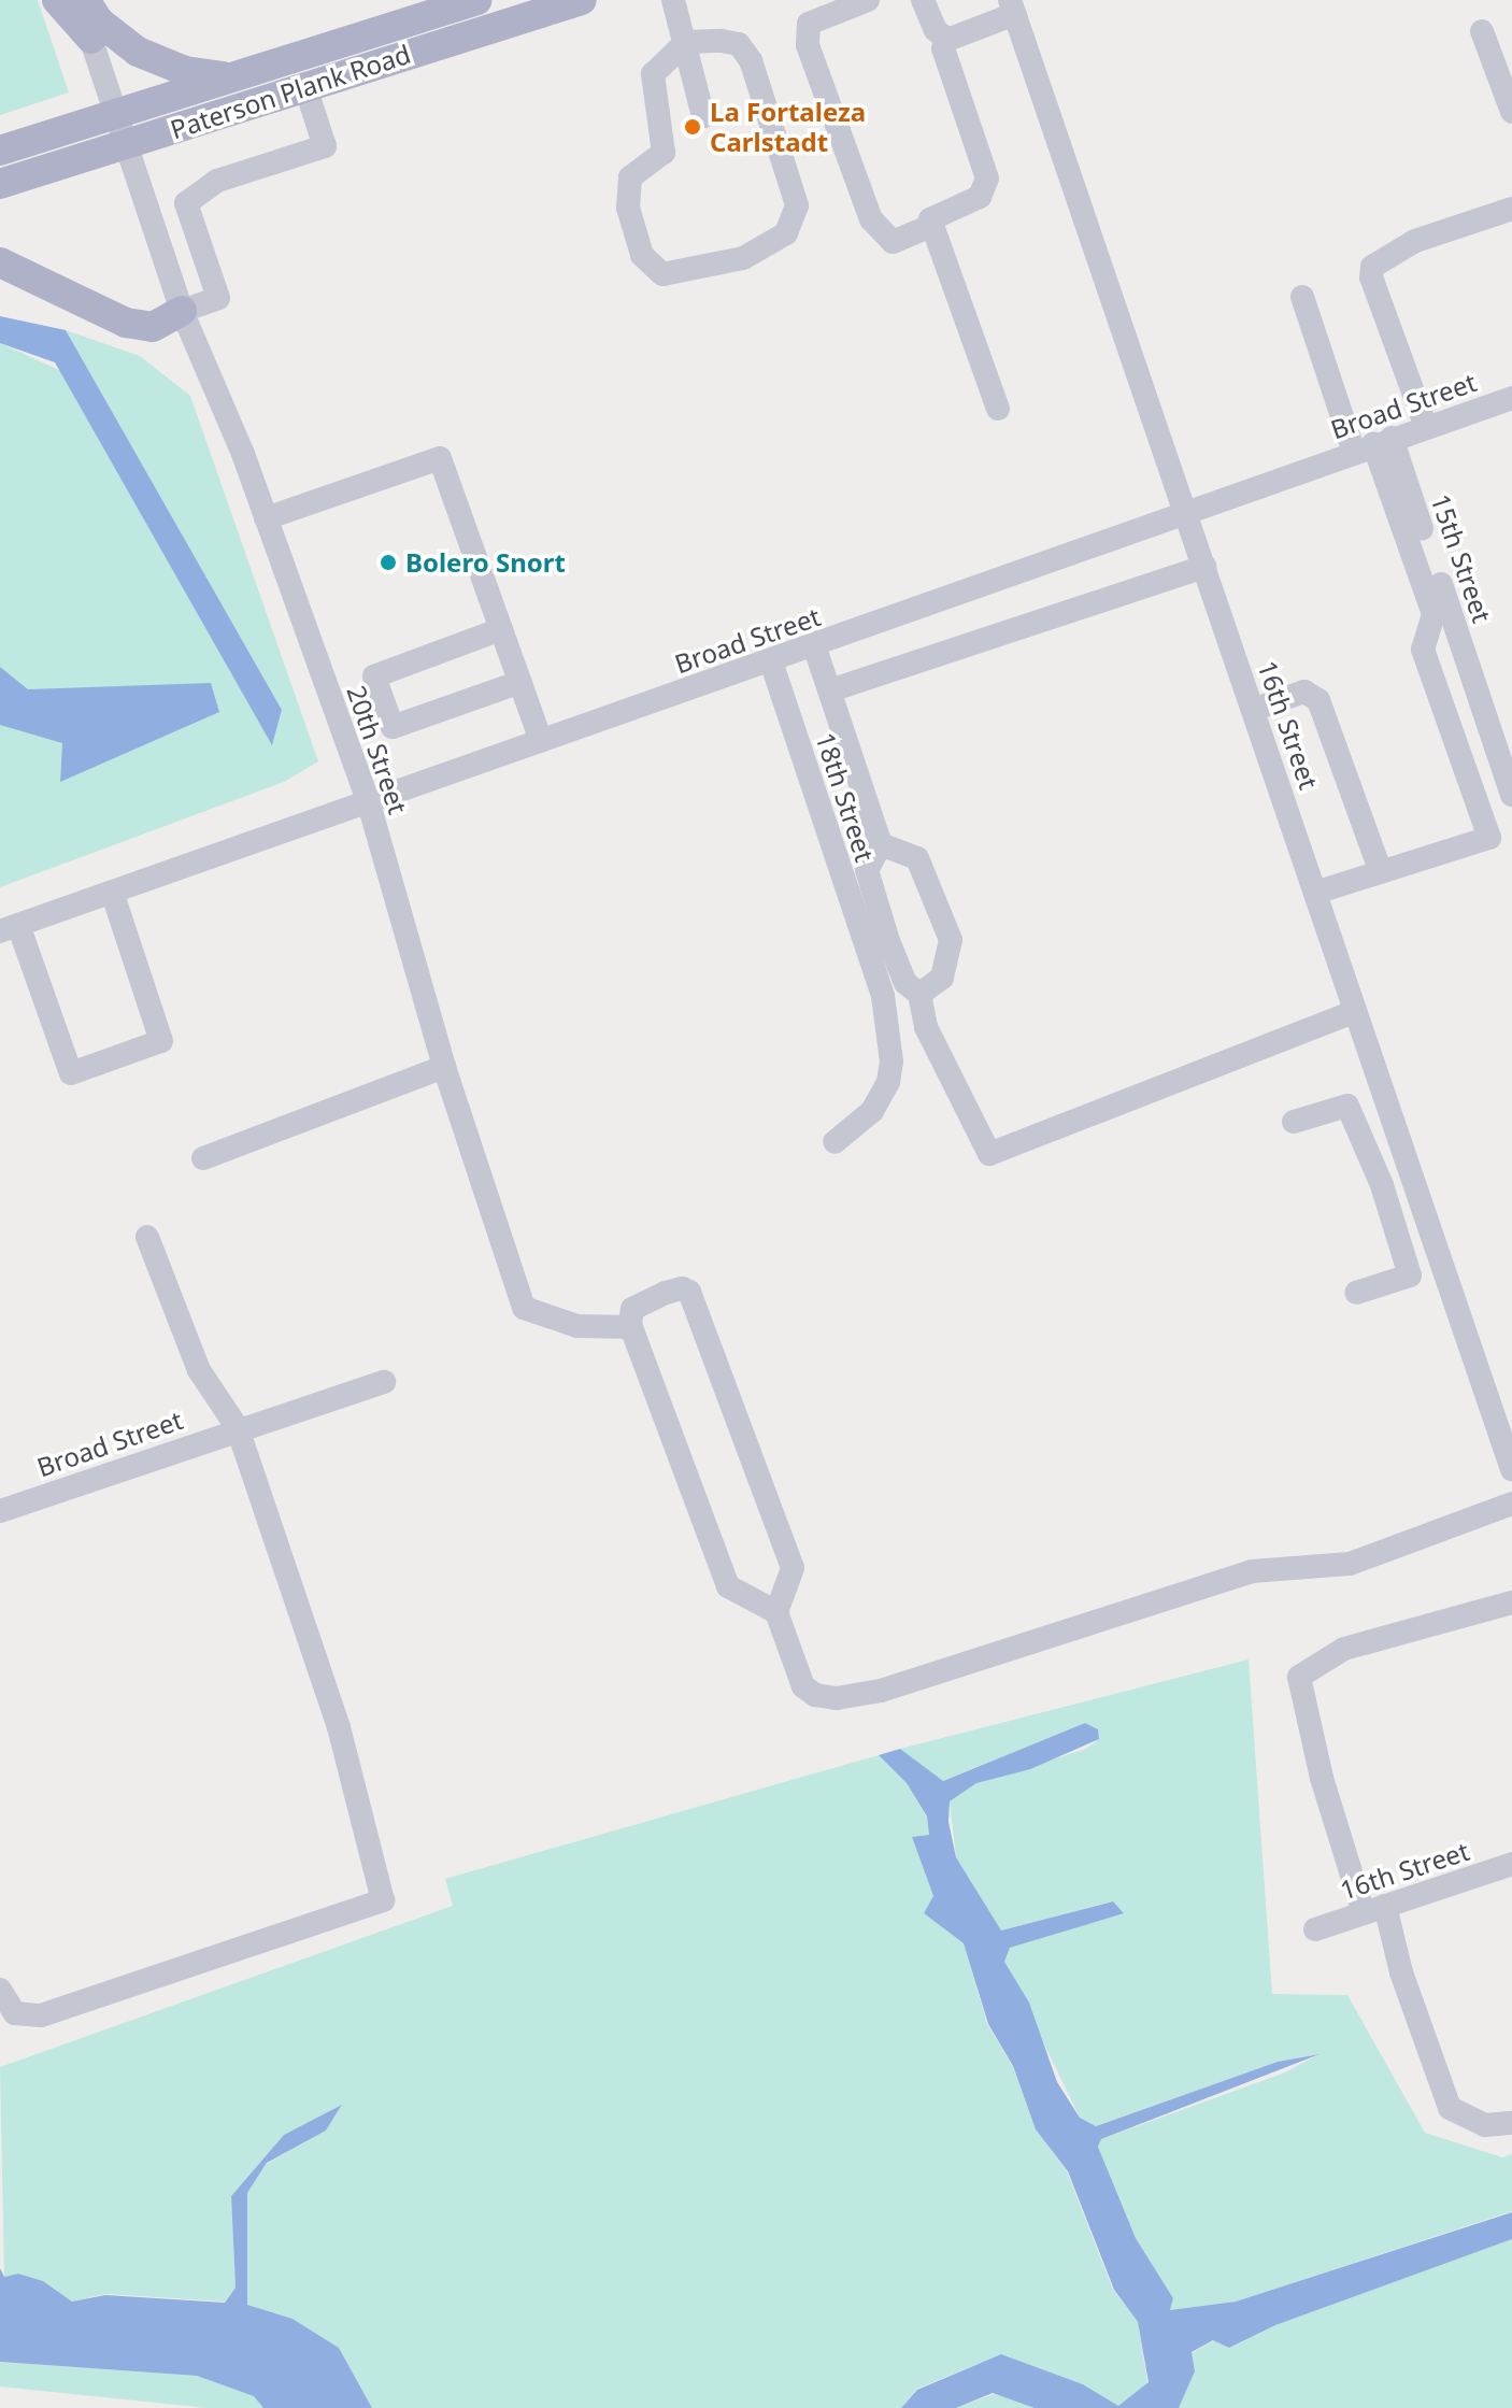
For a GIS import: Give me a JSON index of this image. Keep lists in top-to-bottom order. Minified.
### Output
{"streets":{"main road":["Paterson Plank Road"],"street":["Broad Street","15th Street","16th Street","20th Street","18th Street"]},"crossings":[["Paterson Plank Road","20th Street"],["Broad Street","15th Street"],["Broad Street","16th Street"],["Broad Street","20th Street"],["Broad Street","18th Street"]],"places":["La Fortaleza Carlstadt","Bolero Snort"]}
